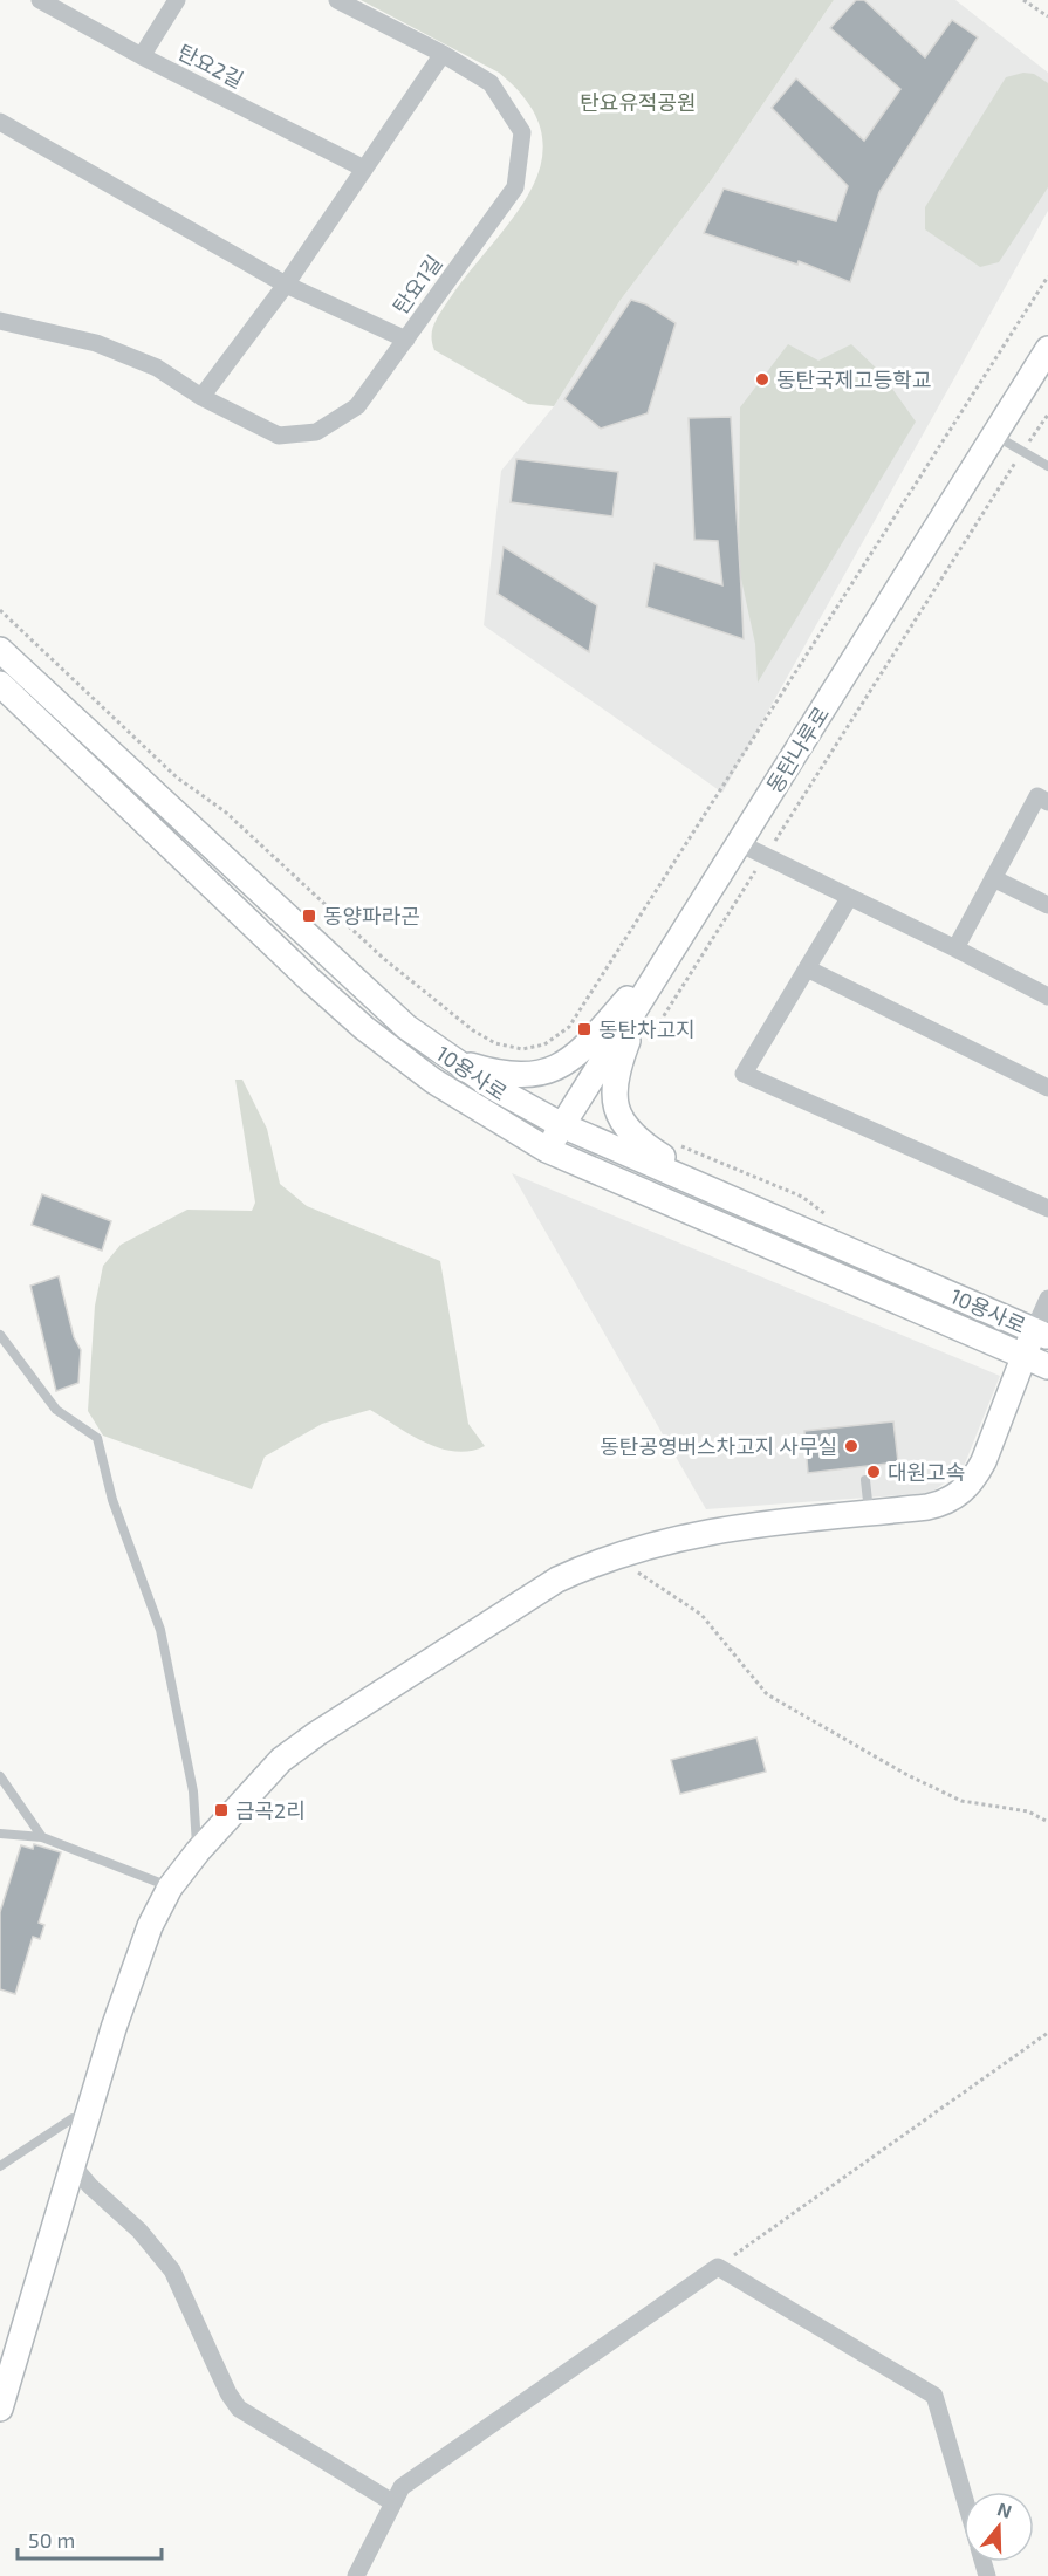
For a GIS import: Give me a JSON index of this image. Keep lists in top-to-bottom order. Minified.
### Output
{"streets":{"street":["탄요2길","탄요1길","동탄나루로","10용사로"]},"crossings":[["동탄나루로","10용사로"]],"parks":["탄요유적공원"],"places":{"other":["동탄국제고등학교","동탄공영버스차고지 사무실","대원고속"],"transit":["동양파라곤","동탄차고지","금곡2리"]},"scale_bar":"50 m","north":"top"}
